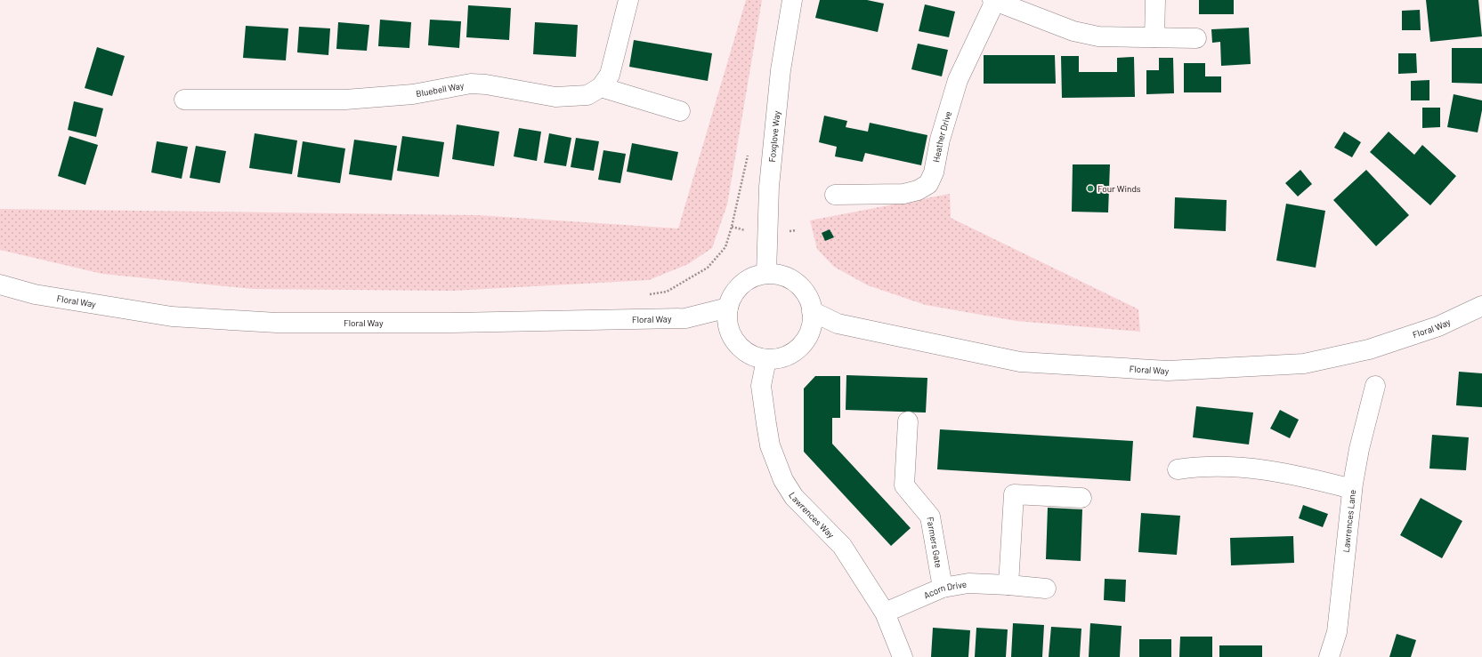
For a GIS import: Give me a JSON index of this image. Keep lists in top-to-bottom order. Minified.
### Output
{"streets":{"street":["Bluebell Way","Heather Drive","Foxglove Way","Floral Way","Lawrences Way","Lawrences Lane","Farmers Gate","Acorn Drive"]},"crossings":[["Foxglove Way","Floral Way"],["Foxglove Way","Lawrences Way"],["Floral Way","Lawrences Way"],["Lawrences Way","Acorn Drive"],["Farmers Gate","Acorn Drive"]],"places":["Four Winds"]}
